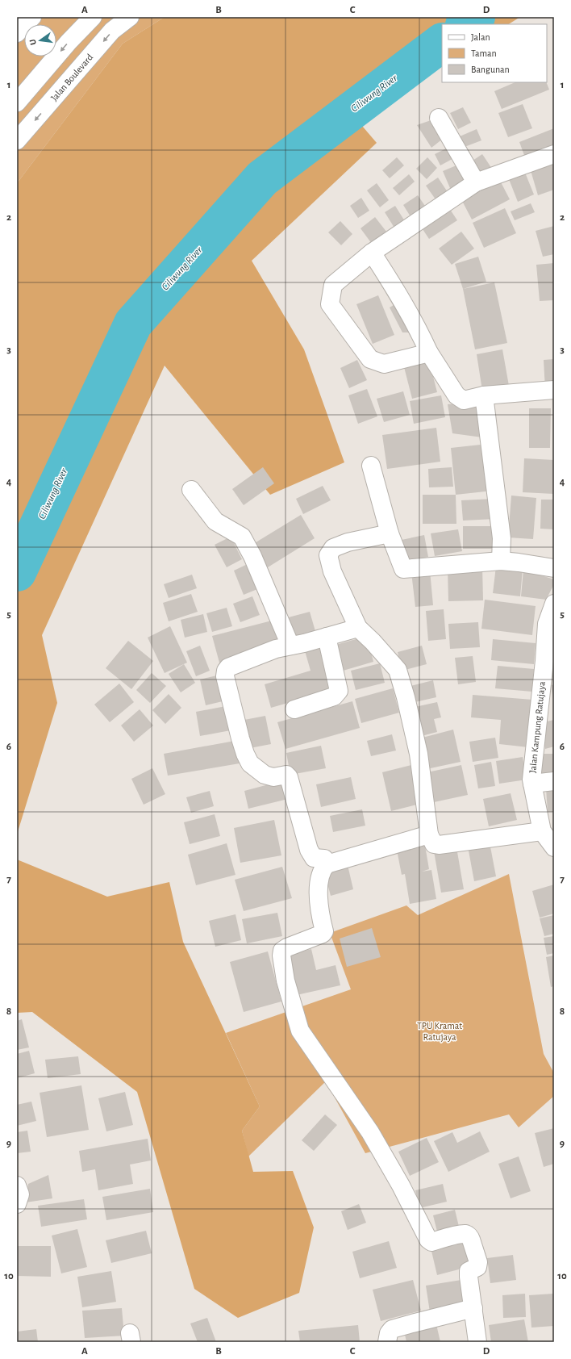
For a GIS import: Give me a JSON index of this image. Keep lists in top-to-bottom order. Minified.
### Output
{"streets":{"street":["Jalan Boulevard","Jalan Kampung Ratujaya"]},"water":["Ciliwung River"],"parks":["TPU Kramat Ratujaya"],"legend":["Jalan","Taman","Bangunan"],"north":"left","grid":{"columns":["A","B","C","D"],"rows":["1","2","3","4","5","6","7","8","9","10"]}}
